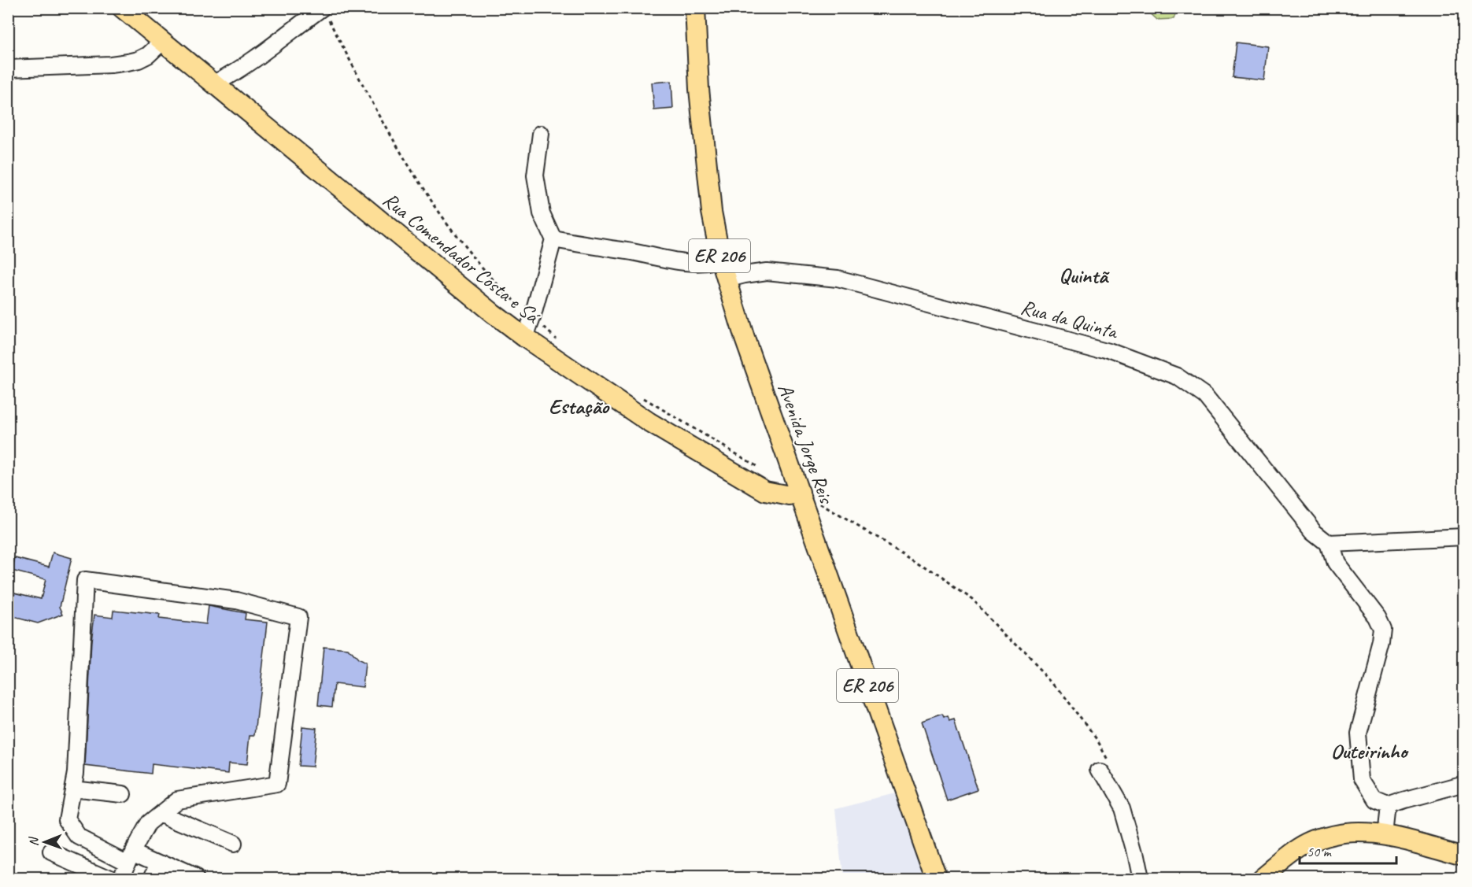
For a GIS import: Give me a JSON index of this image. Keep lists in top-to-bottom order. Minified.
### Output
{"streets":{"main road":["ER 206","Rua Comendador Costa e Sá","Avenida Jorge Reis"],"street":["Rua da Quinta"]},"crossings":[["Rua Comendador Costa e Sá","Avenida Jorge Reis"],["Rua da Quinta","Avenida Jorge Reis"]],"districts":["Quintã","Estação","Outeirinho"],"scale_bar":"50 m","north":"left"}
